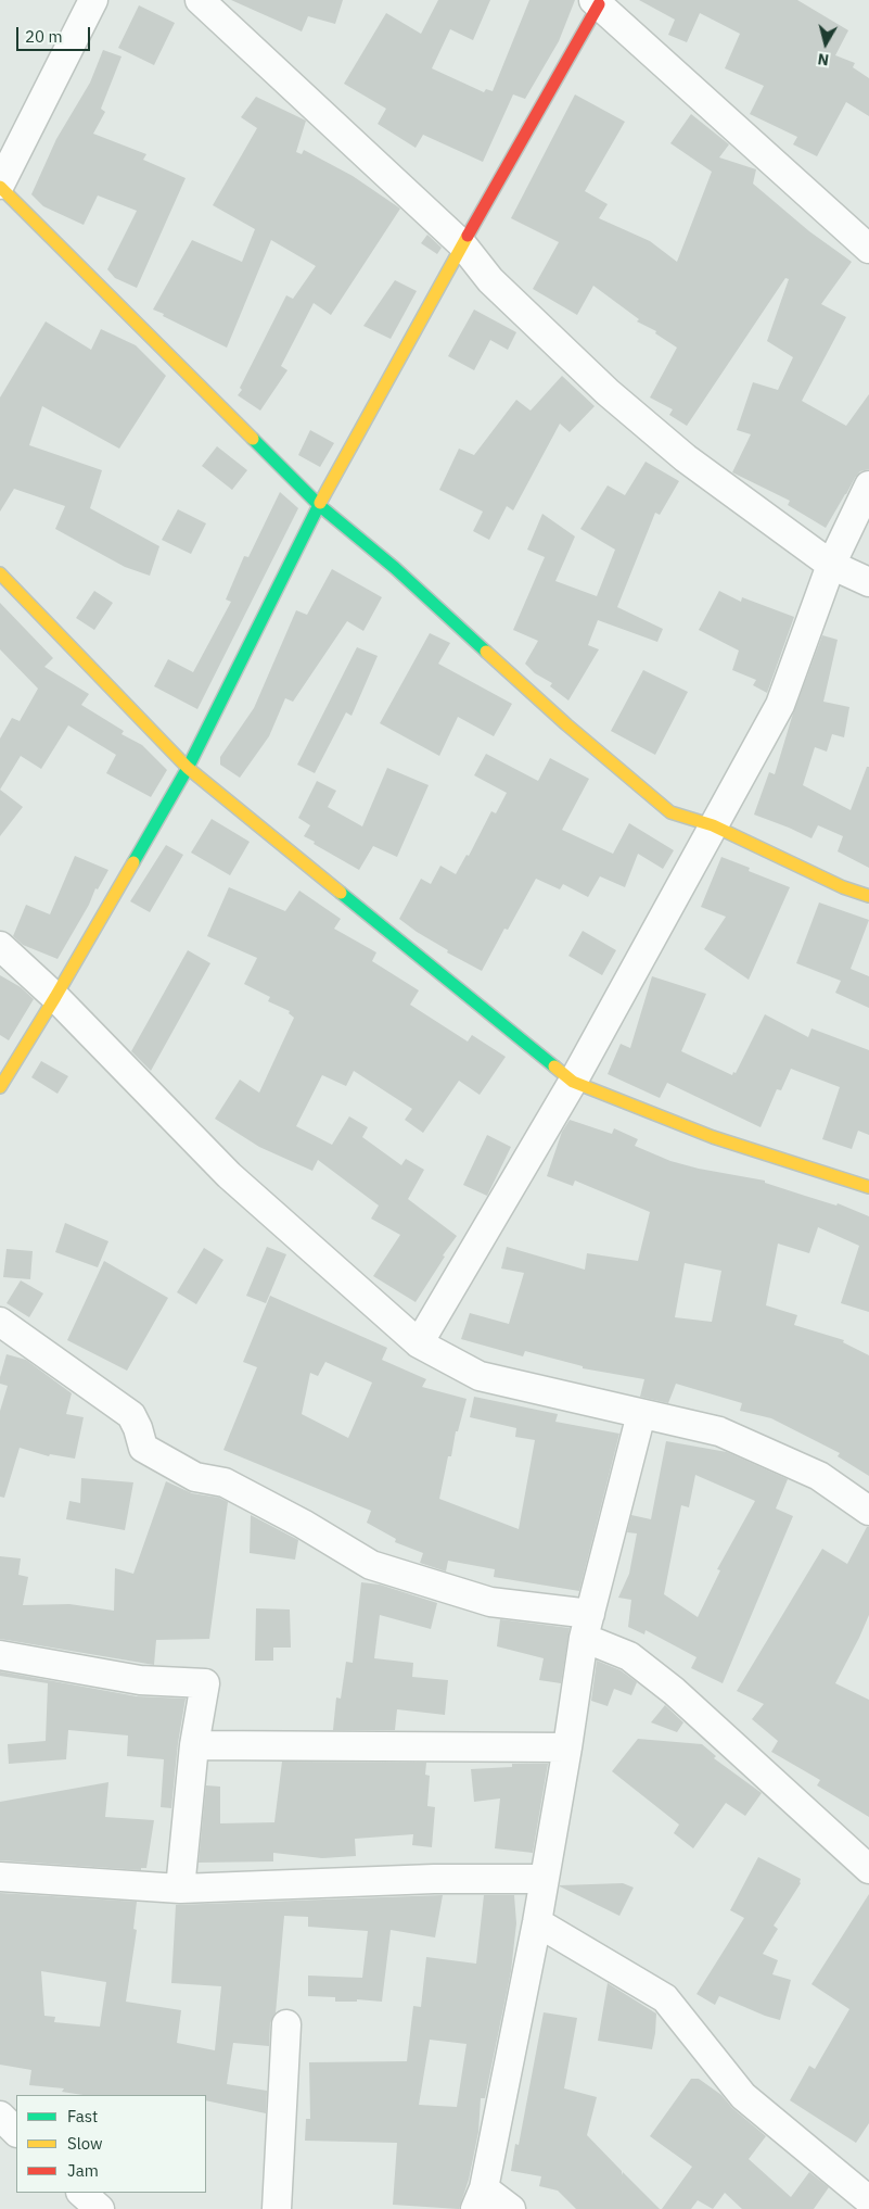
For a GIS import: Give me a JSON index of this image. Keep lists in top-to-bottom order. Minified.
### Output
{"legend":["Fast","Slow","Jam"],"scale_bar":"20 m","north":"bottom"}
